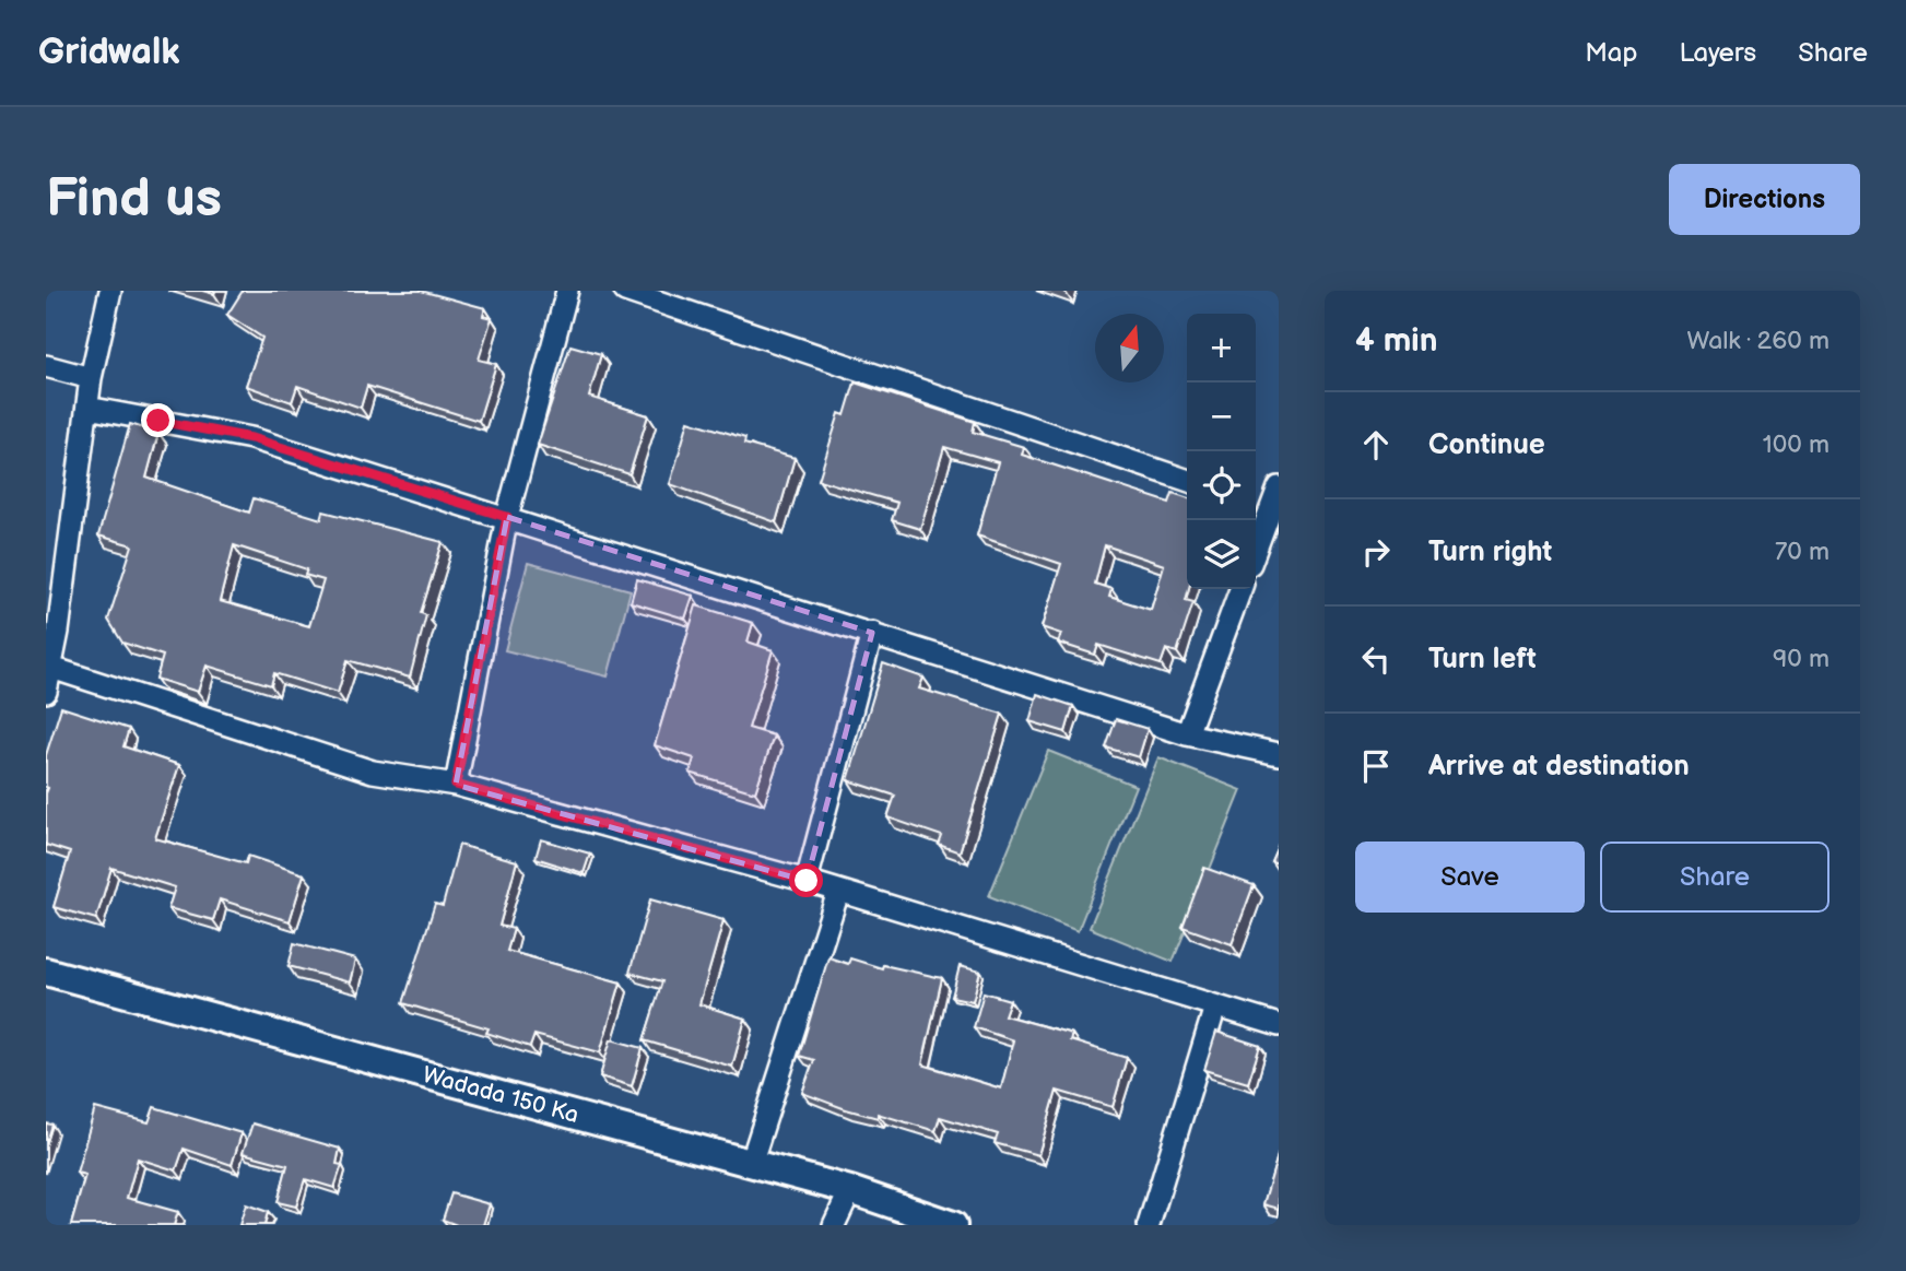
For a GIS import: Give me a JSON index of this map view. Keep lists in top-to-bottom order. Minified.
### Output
{"streets":{"street":["Wadada 150 Ka"]},"north":"top","page":{"header":"Gridwalk","nav":["Map","Layers","Share"],"buttons":["Directions",["Save","Share"]],"title":"Find us","heading":["4 min","Walk · 260 m"],"map_buttons":["+","−"],"list":[["Continue","100 m"],["Turn right","70 m"],["Turn left","90 m"],"Arrive at destination"]}}
